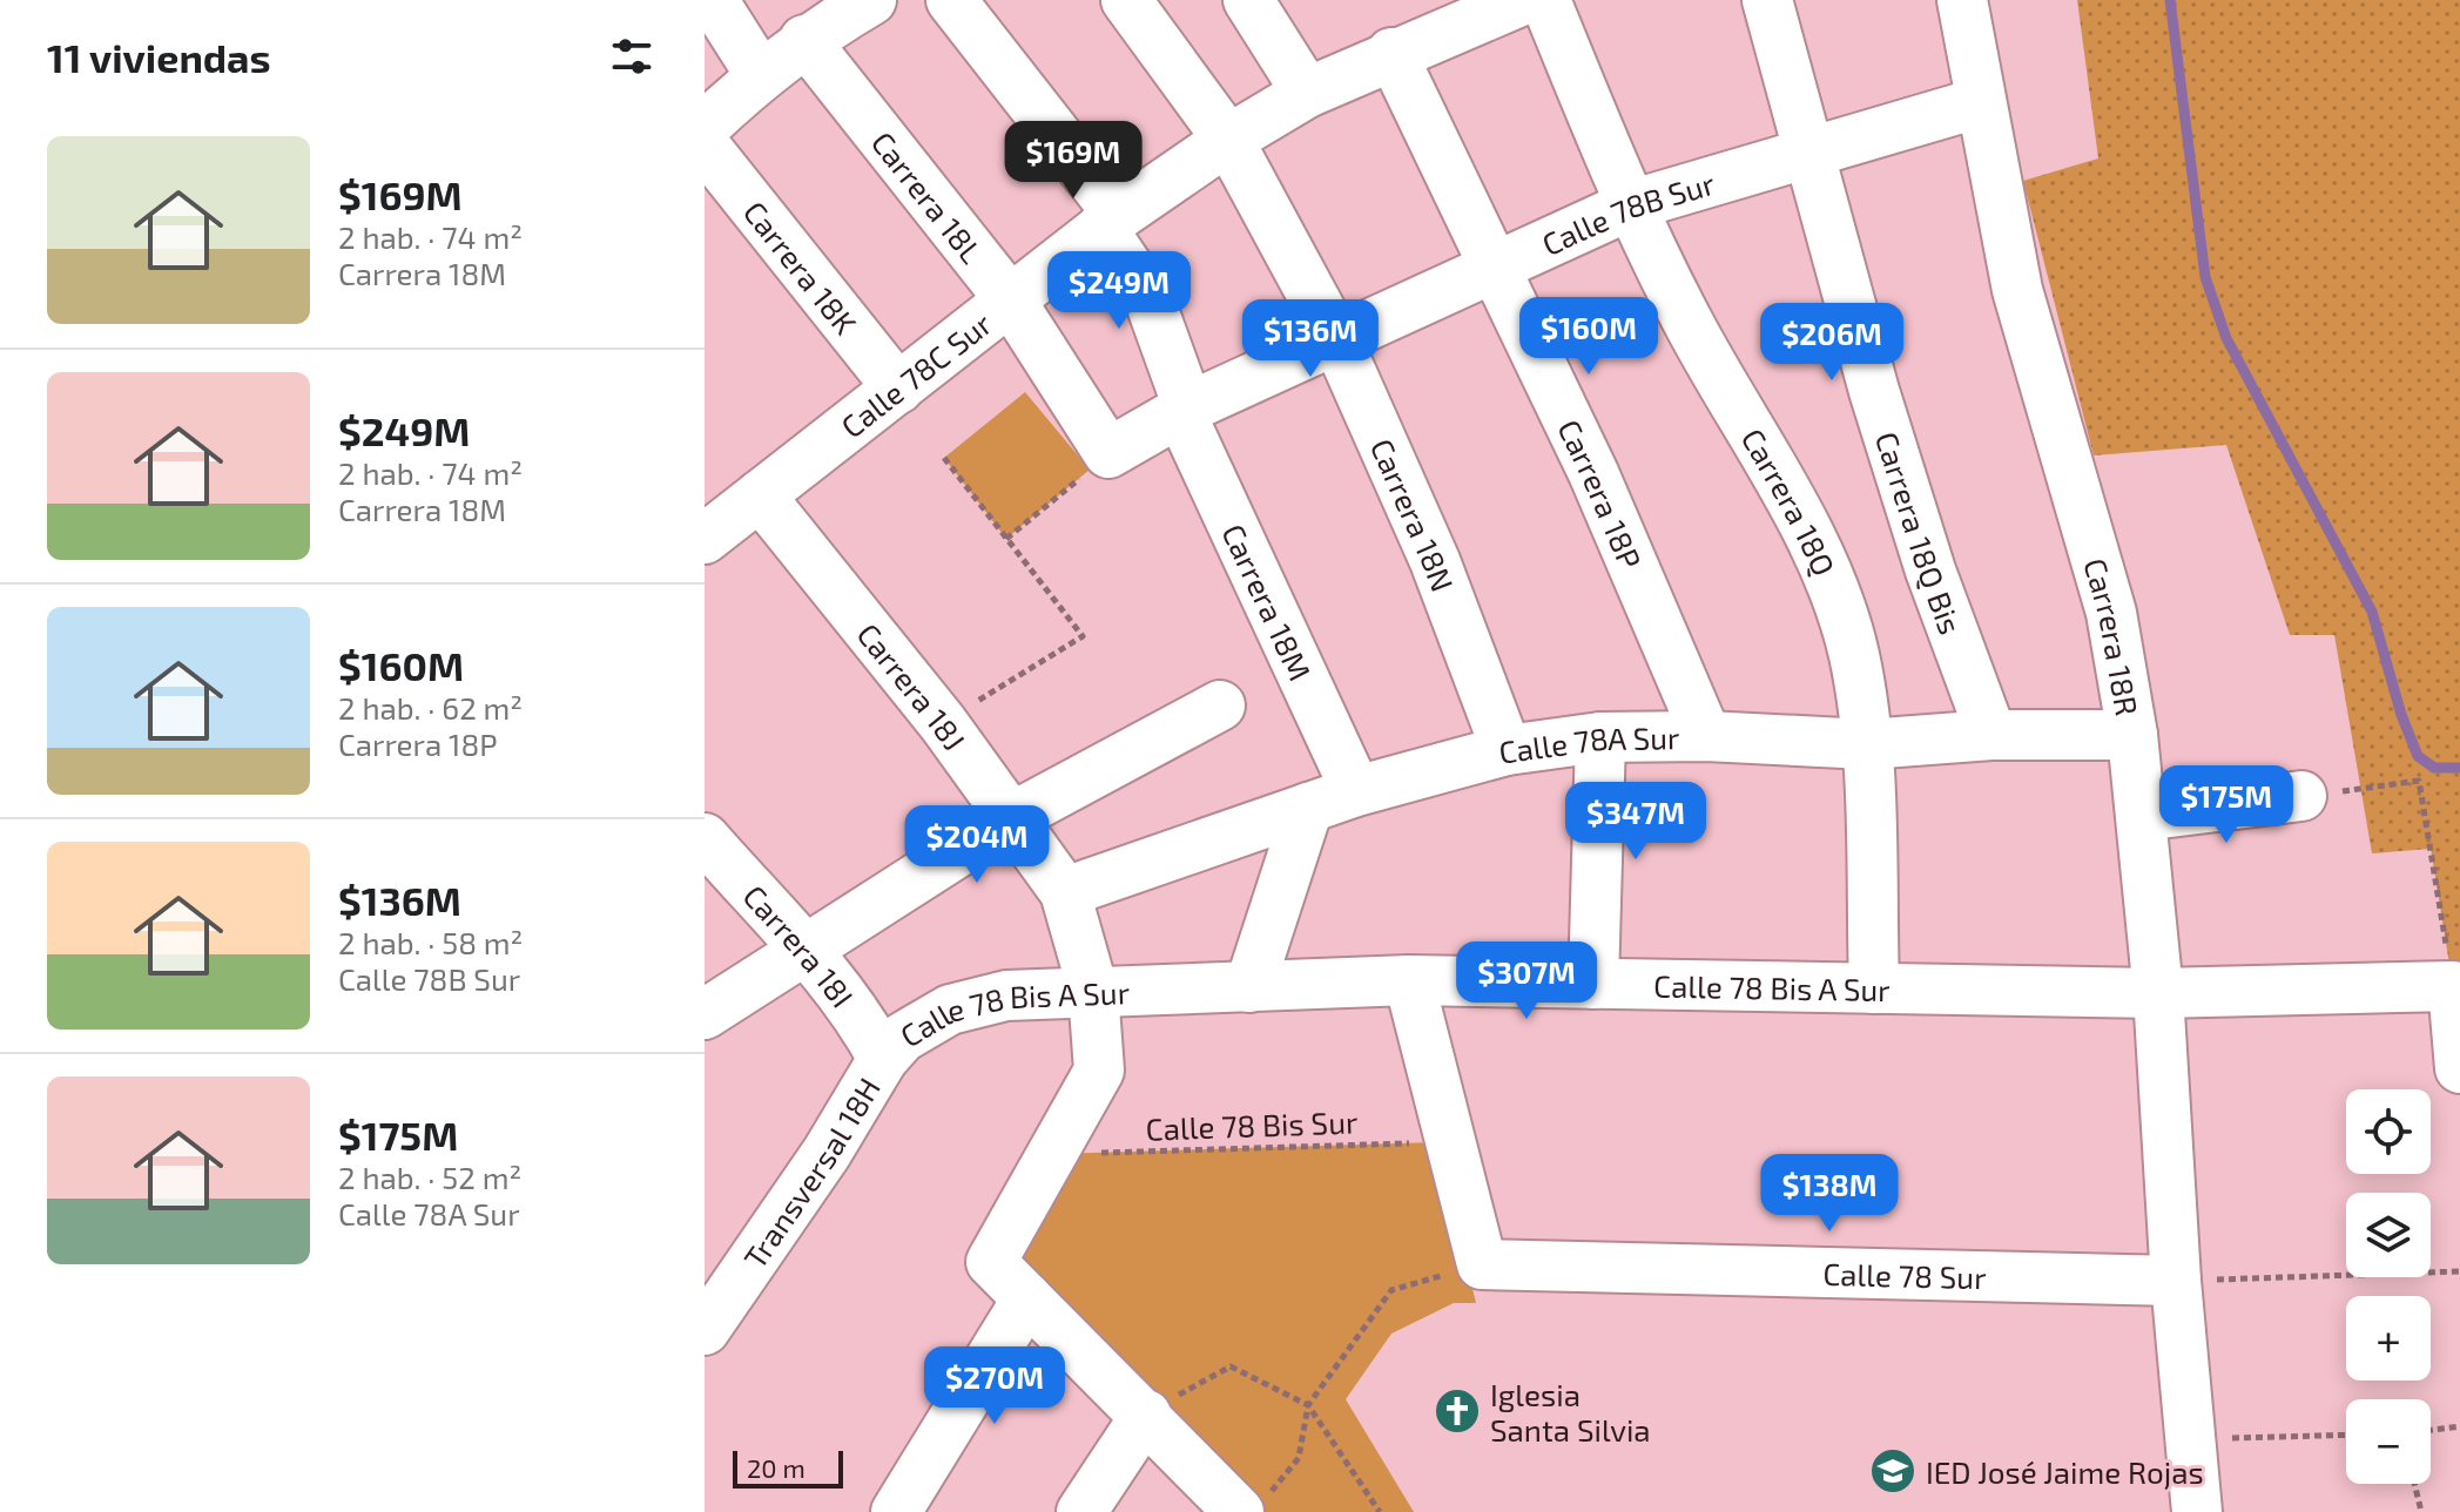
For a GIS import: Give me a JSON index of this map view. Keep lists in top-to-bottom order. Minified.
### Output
{"streets":{"street":["Carrera 18L","Calle 78B Sur","Carrera 18K","Calle 78C Sur","Carrera 18P","Carrera 18Q","Carrera 18N","Carrera 18Q Bis","Carrera 18M","Carrera 18R","Carrera 18J","Calle 78A Sur","Carrera 18I","Calle 78 Bis A Sur","Transversal 18H","Calle 78 Sur"],"path":["Calle 78 Bis Sur"]},"crossings":[["Carrera 18L","Calle 78B Sur"],["Carrera 18L","Calle 78C Sur"],["Calle 78B Sur","Carrera 18P"],["Calle 78B Sur","Carrera 18Q"],["Calle 78B Sur","Carrera 18N"],["Calle 78B Sur","Carrera 18Q Bis"],["Calle 78B Sur","Carrera 18M"],["Calle 78B Sur","Carrera 18R"],["Carrera 18K","Calle 78C Sur"],["Calle 78C Sur","Carrera 18P"],["Calle 78C Sur","Carrera 18N"],["Calle 78C Sur","Carrera 18M"],["Calle 78C Sur","Carrera 18J"],["Carrera 18P","Calle 78A Sur"],["Carrera 18Q","Calle 78A Sur"],["Carrera 18Q","Calle 78 Bis A Sur"],["Carrera 18N","Calle 78A Sur"],["Carrera 18Q Bis","Calle 78A Sur"],["Carrera 18M","Calle 78A Sur"],["Carrera 18R","Calle 78A Sur"],["Carrera 18R","Calle 78 Bis A Sur"],["Carrera 18R","Calle 78 Sur"],["Carrera 18J","Calle 78A Sur"],["Carrera 18J","Calle 78 Bis A Sur"],["Carrera 18J","Calle 78 Bis Sur"],["Carrera 18I","Calle 78 Bis A Sur"],["Carrera 18I","Transversal 18H"],["Calle 78 Bis A Sur","Transversal 18H"]],"places":{"church":["Iglesia Santa Silvia"],"school or university":["IED José Jaime Rojas"]},"scale_bar":"20 m","page":{"heading":"11 viviendas","list":[{"name":"$169M","note":"2 hab. · 74 m² · Carrera 18M"},{"name":"$249M","note":"2 hab. · 74 m² · Carrera 18M"},{"name":"$160M","note":"2 hab. · 62 m² · Carrera 18P"},{"name":"$136M","note":"2 hab. · 58 m² · Calle 78B Sur"},{"name":"$175M","note":"2 hab. · 52 m² · Calle 78A Sur"}],"price":["$169M","$249M","$160M","$136M","$206M","$175M","$347M","$204M","$307M","$138M","$270M"],"map_buttons":["+","−"],"scale":"20 m"}}
